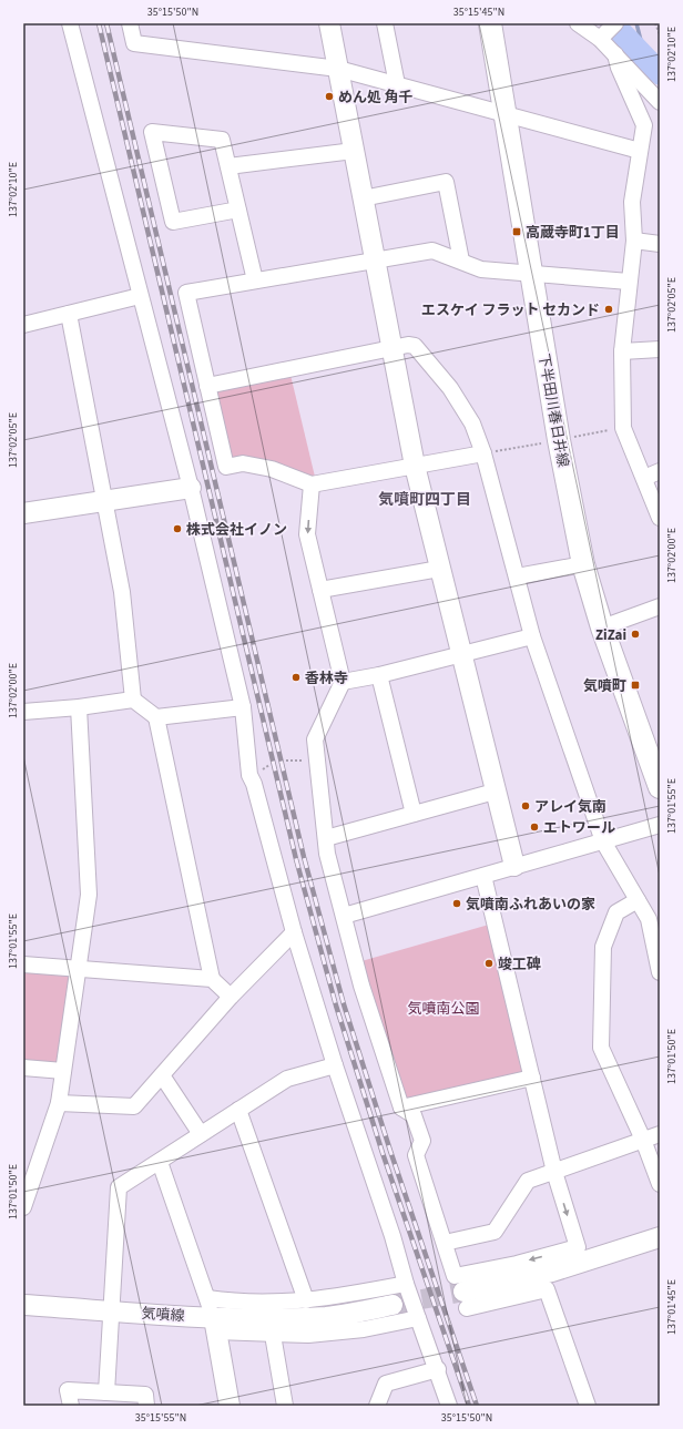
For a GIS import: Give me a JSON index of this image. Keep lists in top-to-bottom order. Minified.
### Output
{"streets":{"main road":["下半田川春日井線"],"street":["気噴線"]},"districts":["気噴町四丁目"],"parks":["気噴南公園"],"places":{"other":["めん処 角千","エスケイ フラット セカンド","株式会社イノン","ZiZai","香林寺","アレイ気南","エトワール","気噴南ふれあいの家","竣工碑"],"transit":["高蔵寺町1丁目","気噴町"]},"coordinates":["35°15'50\"N","35°15'45\"N","137°02'10\"E","137°02'05\"E","137°02'00\"E","137°01'55\"E","137°01'50\"E","137°01'45\"E","35°15'55\"N"]}
